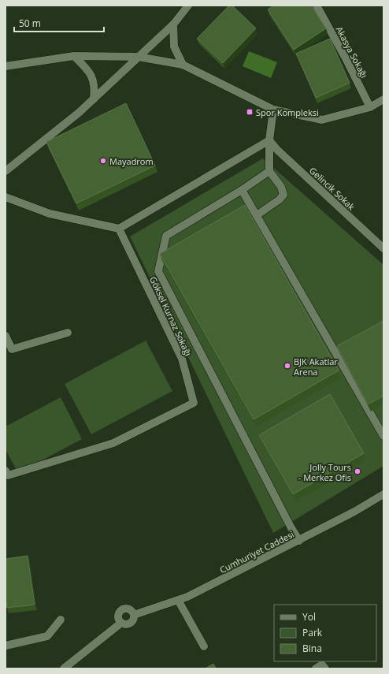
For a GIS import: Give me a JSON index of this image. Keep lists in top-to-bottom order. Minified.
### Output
{"streets":{"street":["Akasya Sokağı","Gelincik Sokak","Göksel Kurnaz Sokağı","Cumhuriyet Caddesi"]},"places":{"transit":["Spor Kompleksi"],"other":["Mayadrom","BJK Akatlar Arena","Jolly Tours - Merkez Ofis"]},"legend":["Yol","Park","Bina"],"scale_bar":"50 m"}
